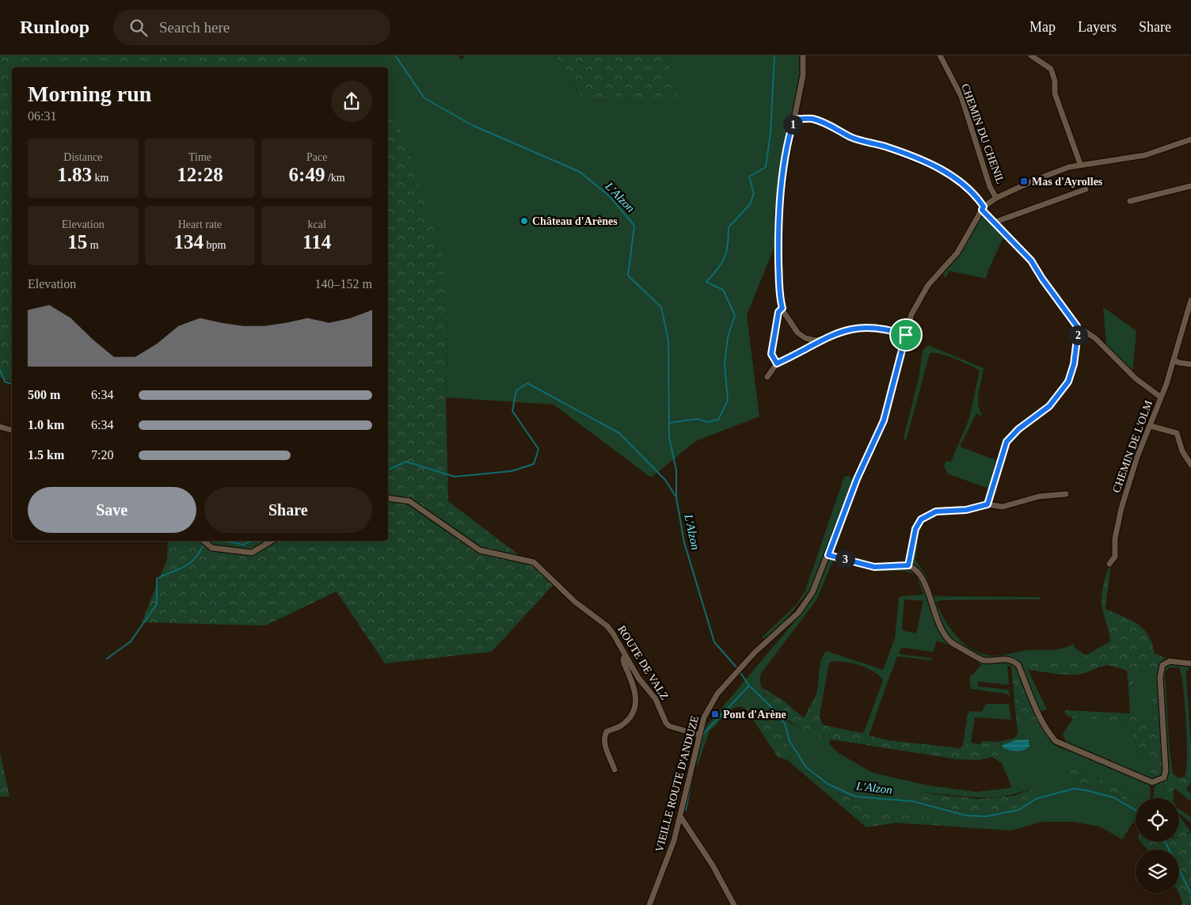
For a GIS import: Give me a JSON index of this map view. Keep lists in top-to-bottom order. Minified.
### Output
{"streets":{"street":["CHEMIN DU CHENIL","CHEMIN DE L'OLM","ROUTE DE VALZ","VIEILLE ROUTE D'ANDUZE"]},"crossings":[["CHEMIN DU CHENIL","VIEILLE ROUTE D'ANDUZE"],["ROUTE DE VALZ","VIEILLE ROUTE D'ANDUZE"]],"water":["L'Alzon"],"places":{"transit":["Mas d'Ayrolles","Pont d'Arène"],"other":["Château d'Arènes"]},"page":{"header":"Runloop","search":"Search here","nav":["Map","Layers","Share"],"heading":["Morning run","06:31"],"pins":["1","2","3"],"stats":[["Distance","1.83 km"],["Time","12:28"],["Pace","6:49 /km"],["Elevation","15 m"],["Heart rate","134 bpm"],["kcal","114"]],"chart":["Elevation","140–152 m"],"list":[{"name":"500 m","note":"6:34"},{"name":"1.0 km","note":"6:34"},{"name":"1.5 km","note":"7:20"}],"buttons":["Save","Share"]}}
